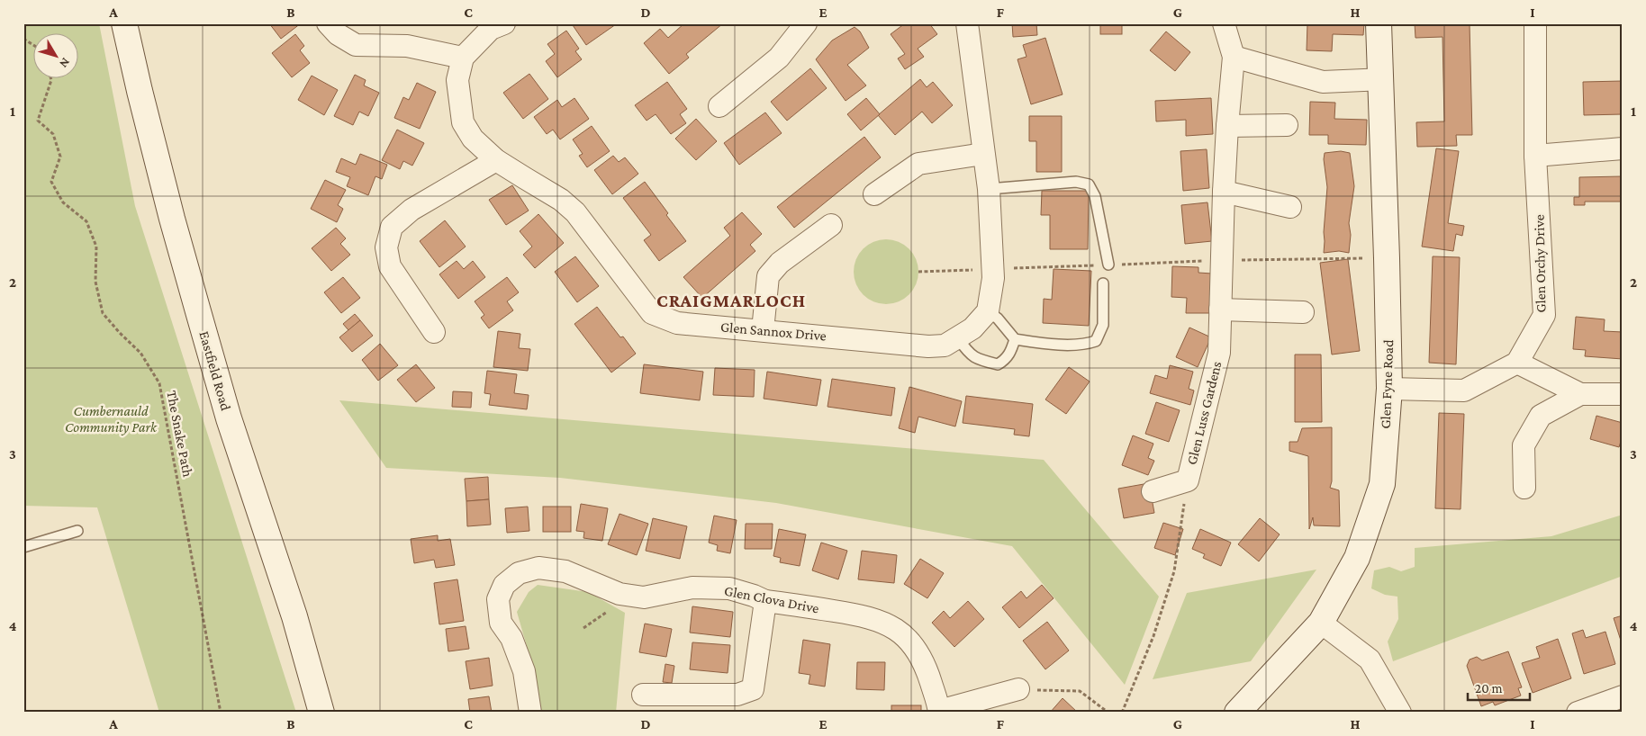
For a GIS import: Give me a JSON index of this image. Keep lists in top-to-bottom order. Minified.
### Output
{"streets":{"street":["Glen Orchy Drive","Glen Sannox Drive","Eastfield Road","Glen Fyne Road","Glen Luss Gardens","Glen Clova Drive"],"path":["The Snake Path"]},"districts":["CRAIGMARLOCH"],"parks":["Cumbernauld Community Park"],"scale_bar":"20 m","north":"bottom right","grid":{"columns":["A","B","C","D","E","F","G","H","I"],"rows":["1","2","3","4"]}}
